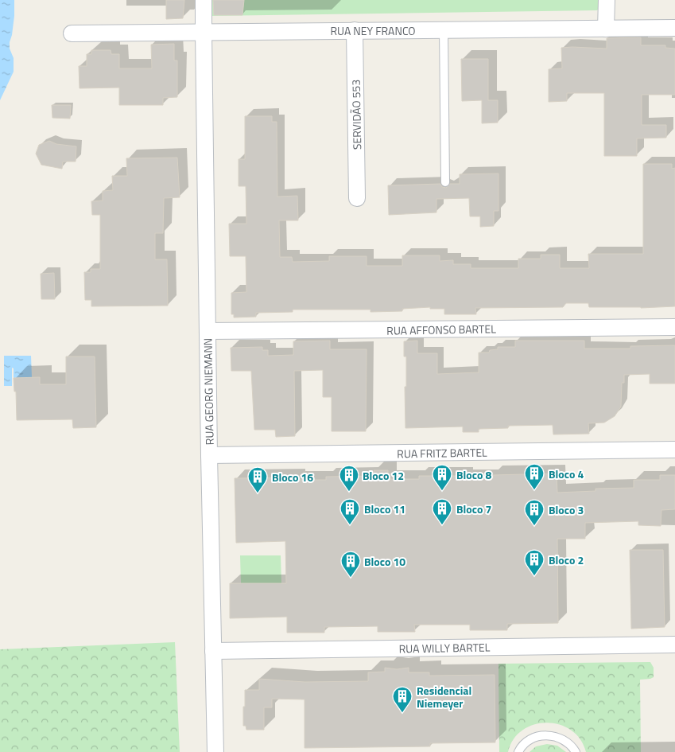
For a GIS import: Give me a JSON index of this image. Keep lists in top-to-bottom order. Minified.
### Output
{"streets":{"street":["RUA NEY FRANCO","SERVIDÃO 553","RUA AFFONSO BARTEL","RUA GEORG NIEMANN","RUA FRITZ BARTEL","RUA WILLY BARTEL"]},"crossings":[["RUA NEY FRANCO","SERVIDÃO 553"],["RUA NEY FRANCO","RUA GEORG NIEMANN"],["RUA AFFONSO BARTEL","RUA GEORG NIEMANN"],["RUA GEORG NIEMANN","RUA FRITZ BARTEL"],["RUA GEORG NIEMANN","RUA WILLY BARTEL"]],"places":{"building":["Bloco 4","Bloco 8","Bloco 12","Bloco 16","Bloco 11","Bloco 7","Bloco 3","Bloco 2","Bloco 10","Residencial Niemeyer"]}}
